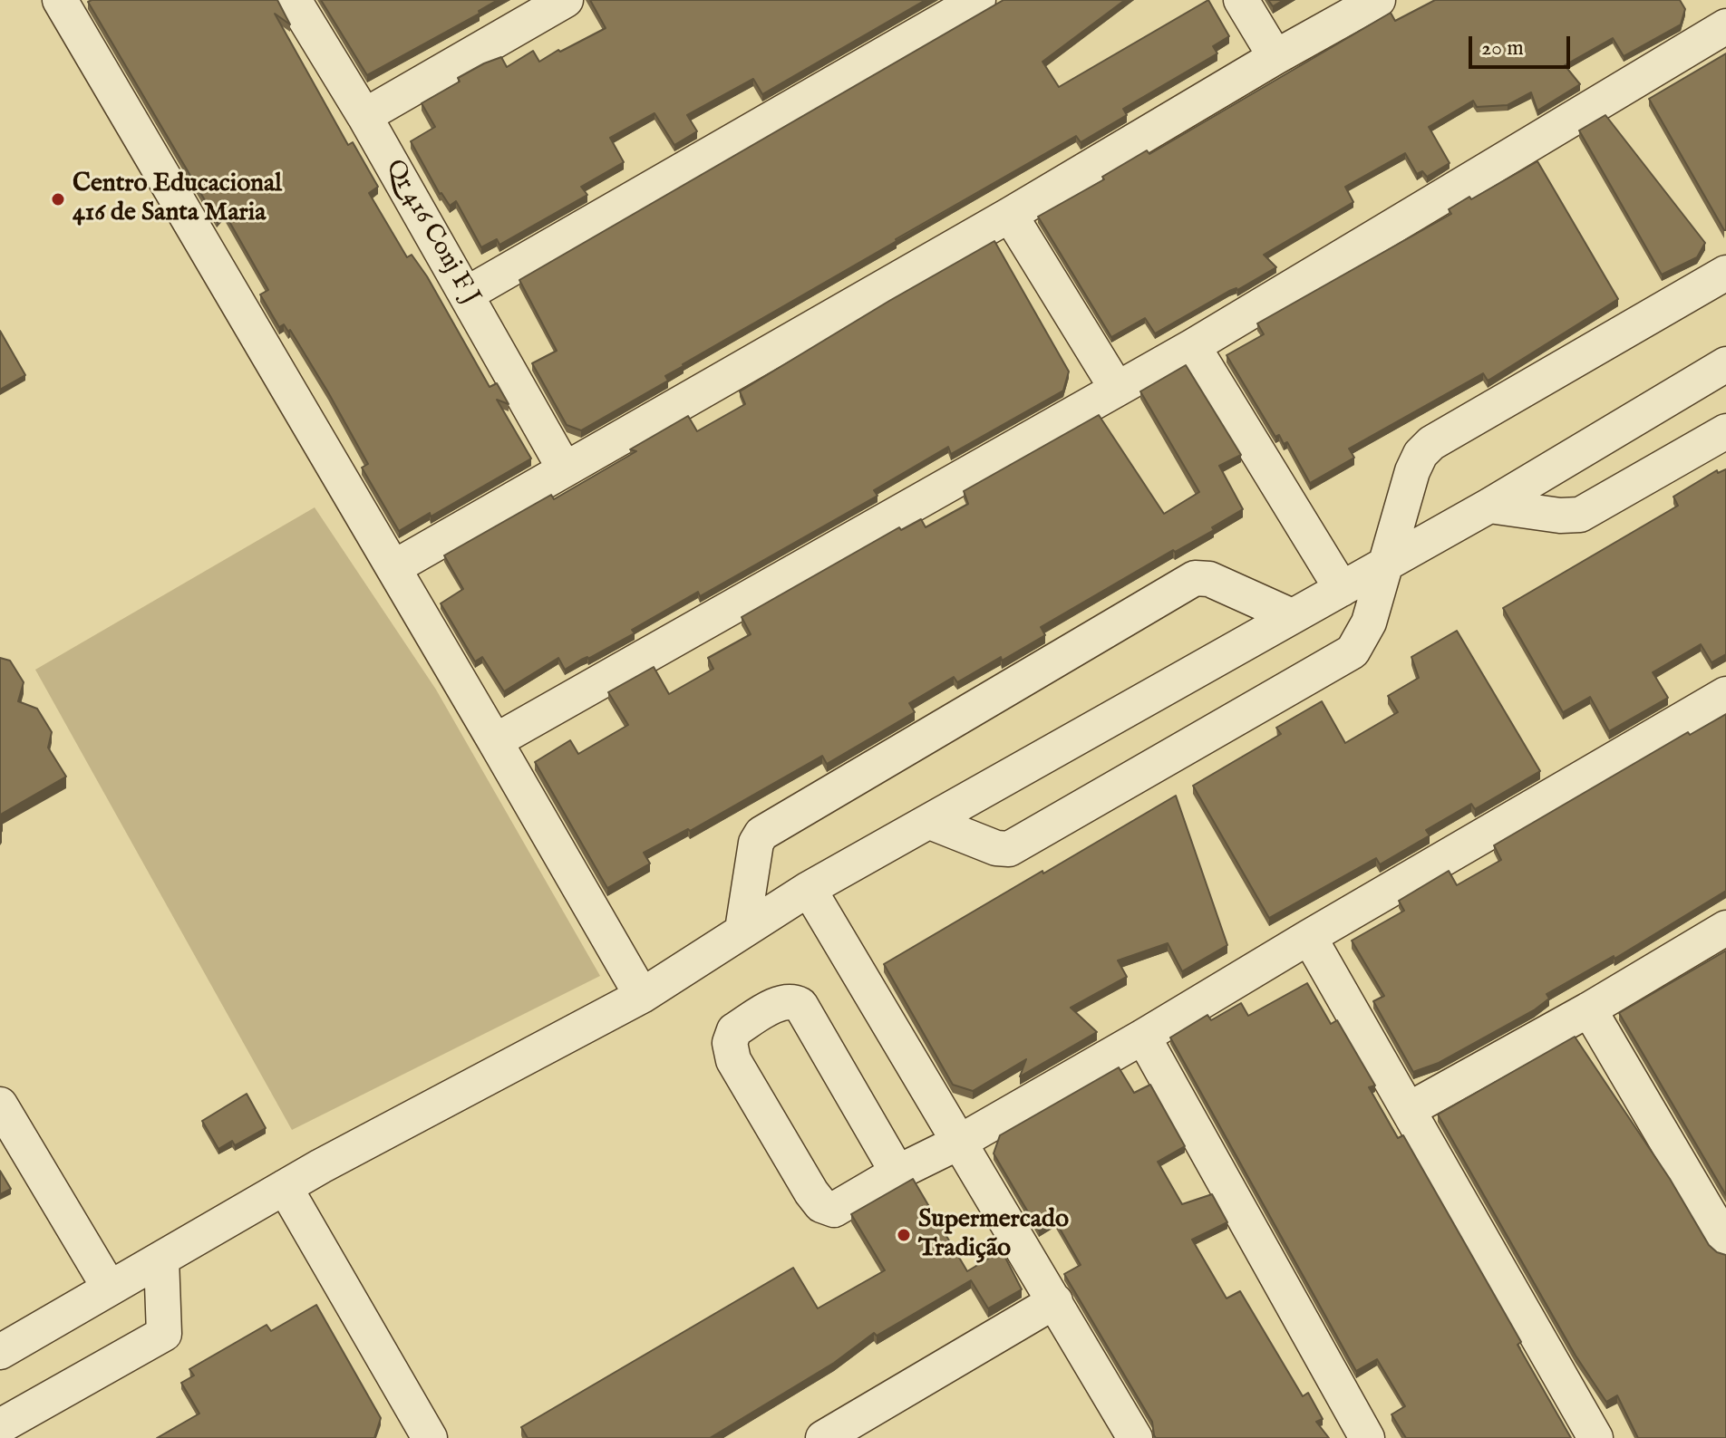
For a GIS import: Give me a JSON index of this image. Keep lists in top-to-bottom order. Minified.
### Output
{"streets":{"street":["Qr 416 Conj F J"]},"places":["Centro Educacional 416 de Santa Maria","Supermercado Tradição"],"scale_bar":"20 m"}
